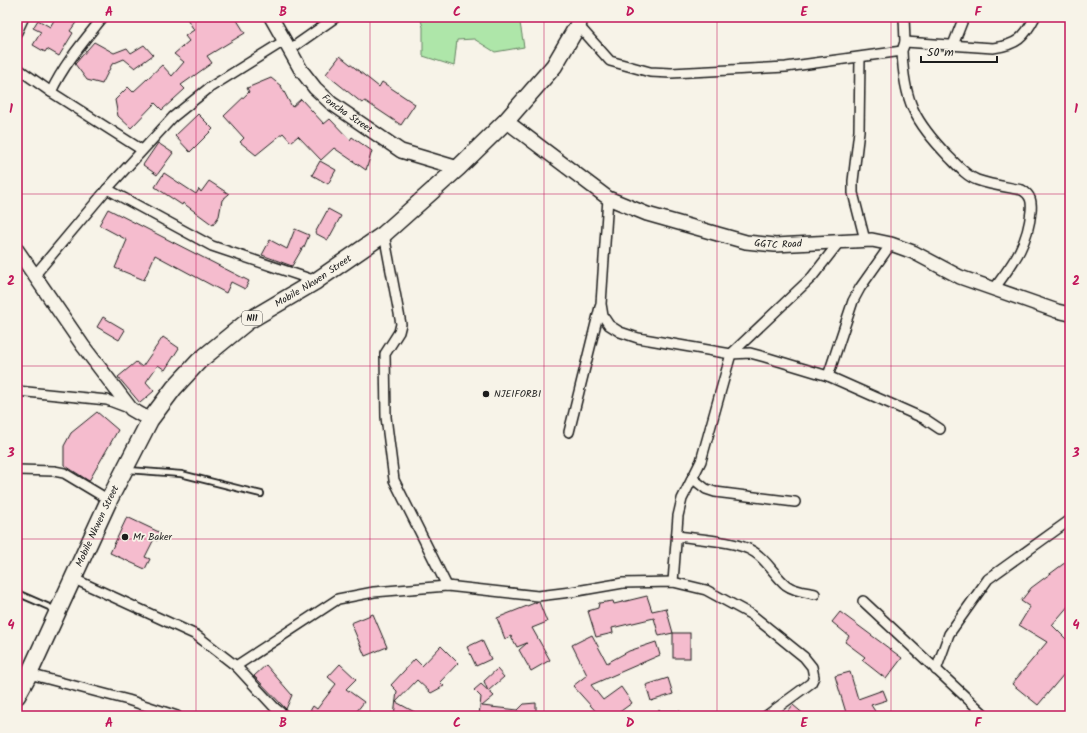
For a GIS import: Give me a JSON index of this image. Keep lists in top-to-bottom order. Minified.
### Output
{"streets":{"highway":["Mobile Nkwen Street","N11"],"street":["Foncha Street","GGTC Road"]},"crossings":[["Foncha Street","Mobile Nkwen Street"],["GGTC Road","Mobile Nkwen Street"]],"places":["NJEIFORBI","Mr Baker"],"scale_bar":"50 m","grid":{"columns":["A","B","C","D","E","F"],"rows":["1","2","3","4"]}}
